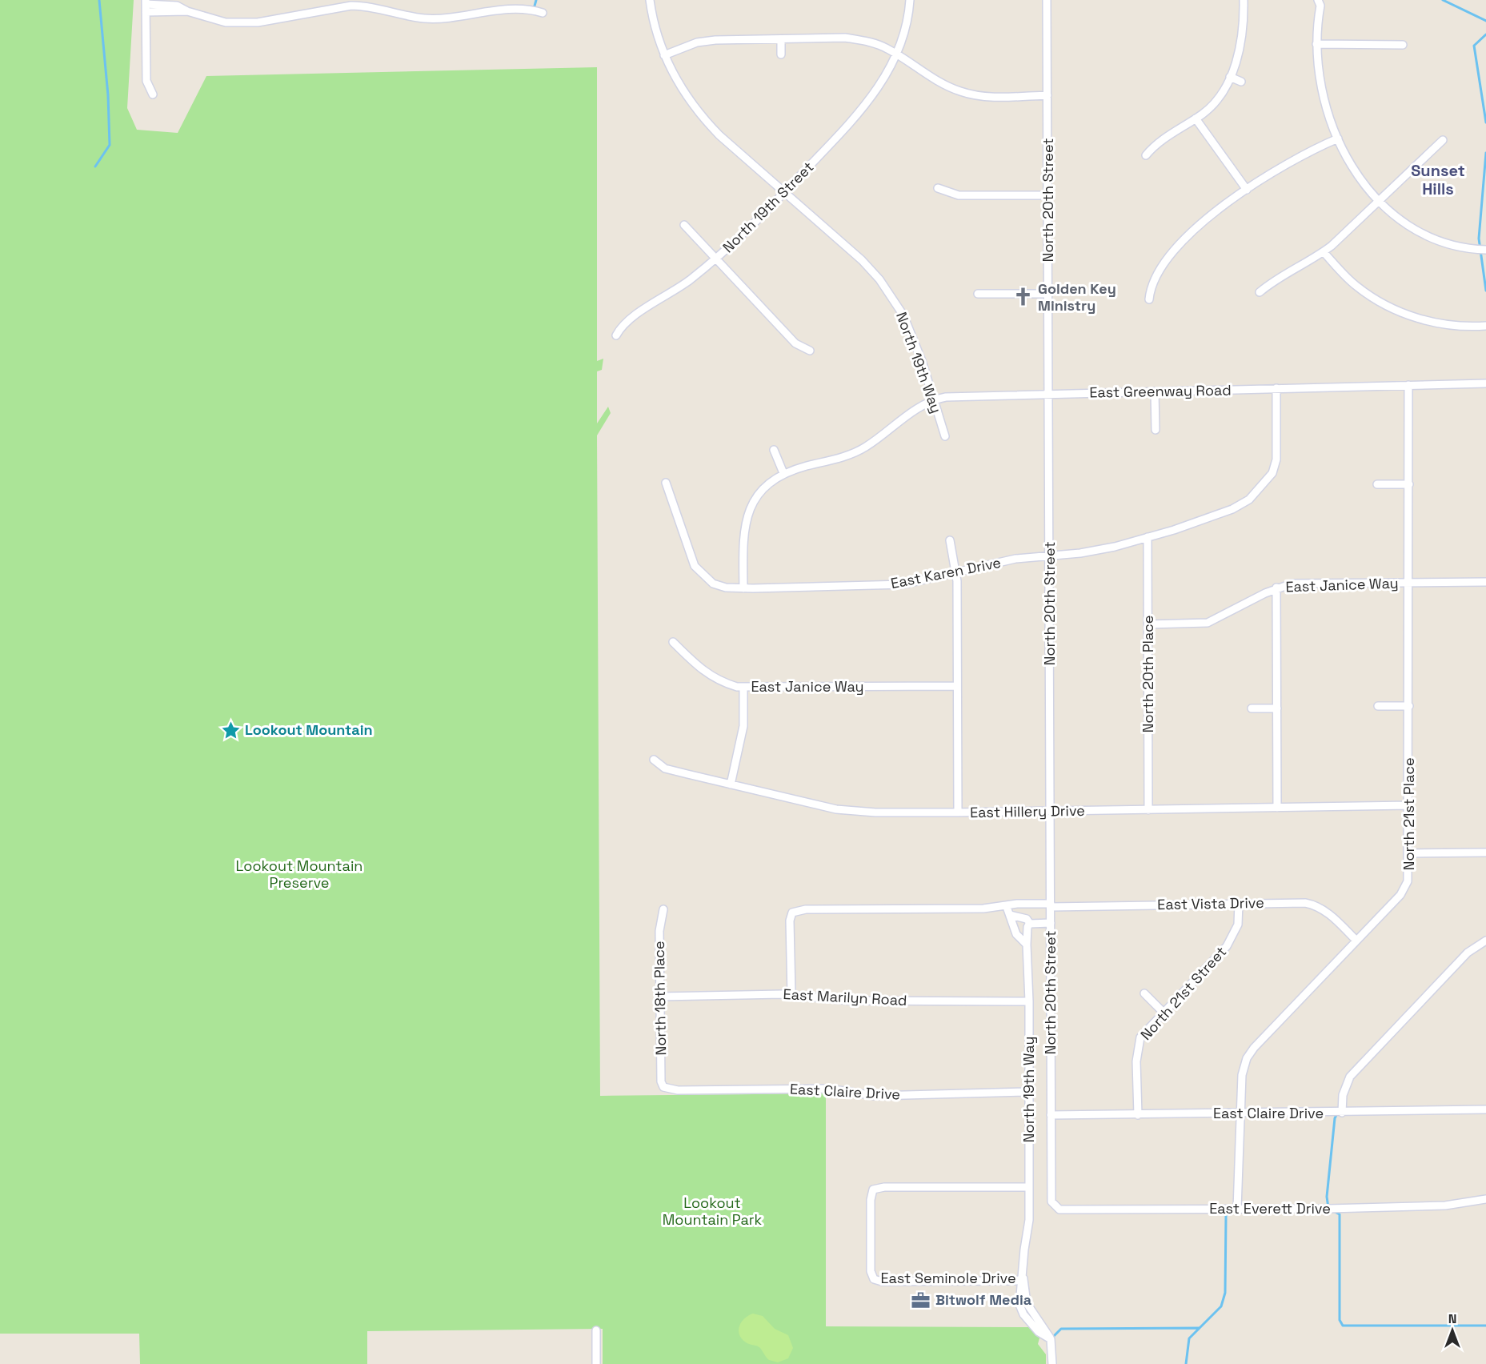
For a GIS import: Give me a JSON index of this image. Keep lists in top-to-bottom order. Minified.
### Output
{"streets":{"street":["North 20th Street","North 19th Street","North 19th Way","East Greenway Road","East Karen Drive","East Janice Way","North 20th Place","East Hillery Drive","North 21st Place","East Vista Drive","North 21st Street","East Marilyn Road","North 18th Place","East Claire Drive","East Everett Drive","East Seminole Drive"]},"crossings":[["North 20th Street","East Greenway Road"],["North 20th Street","East Karen Drive"],["North 20th Street","East Hillery Drive"],["North 20th Street","East Vista Drive"],["North 20th Street","East Claire Drive"],["North 20th Street","East Everett Drive"],["North 19th Street","North 19th Way"],["North 19th Way","East Greenway Road"],["North 19th Way","East Marilyn Road"],["North 19th Way","East Claire Drive"],["North 19th Way","East Seminole Drive"],["East Greenway Road","East Karen Drive"],["East Greenway Road","North 21st Place"],["East Karen Drive","North 20th Place"],["East Janice Way","North 20th Place"],["East Janice Way","North 21st Place"],["North 20th Place","East Hillery Drive"],["East Hillery Drive","North 21st Place"],["North 21st Place","East Vista Drive"],["North 21st Place","East Claire Drive"],["North 21st Place","East Everett Drive"],["East Vista Drive","North 21st Street"],["East Vista Drive","East Marilyn Road"],["North 21st Street","East Claire Drive"],["East Marilyn Road","North 18th Place"],["North 18th Place","East Claire Drive"]],"districts":["Sunset Hills"],"parks":["Lookout Mountain Preserve","Lookout Mountain Park"],"places":{"church":["Golden Key Ministry"],"place":["Lookout Mountain"],"office":["Bitwolf Media"]},"north":"top"}
